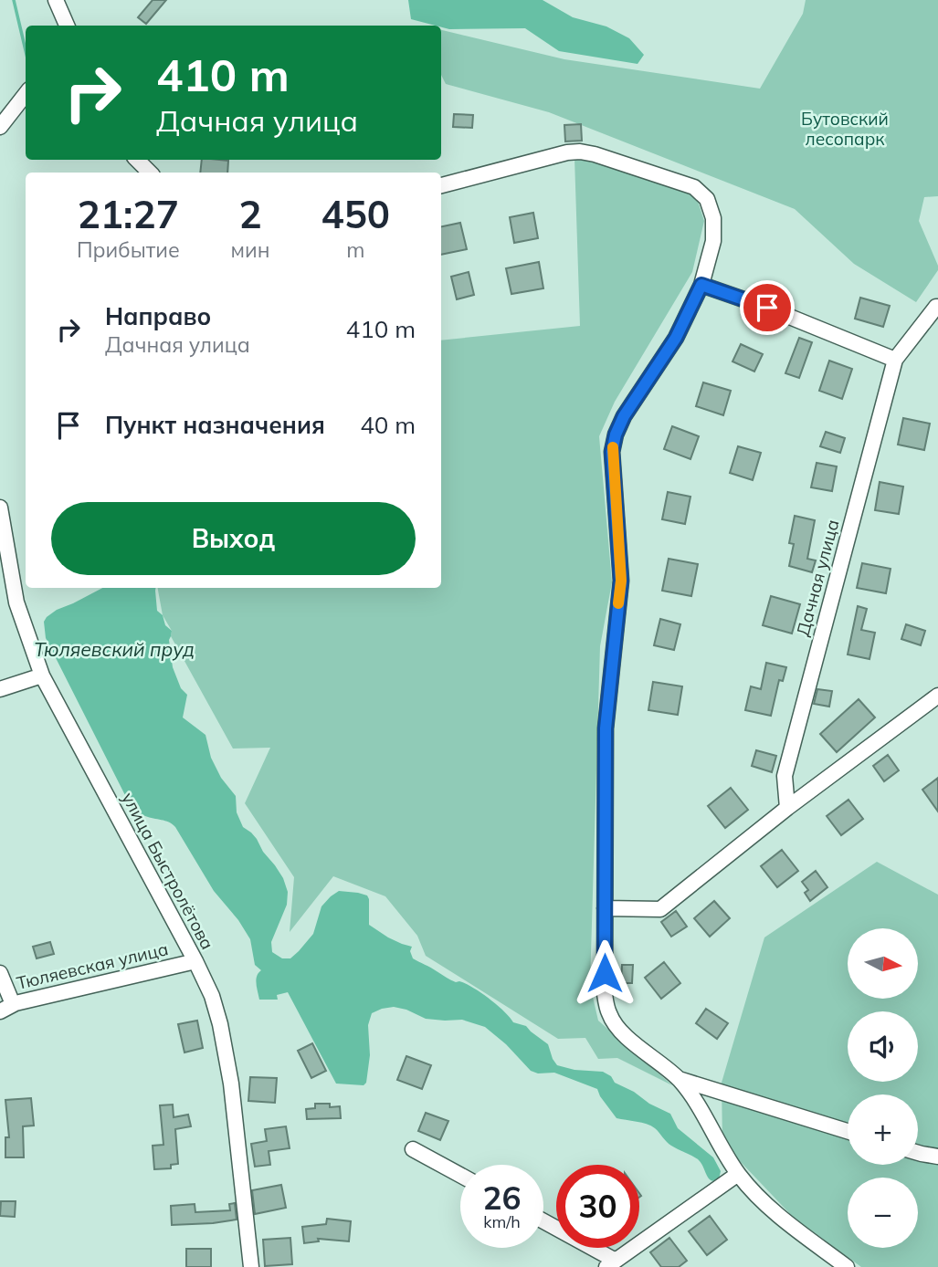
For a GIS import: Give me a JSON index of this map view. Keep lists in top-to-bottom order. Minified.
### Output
{"streets":{"street":["Дачная улица","улица Быстролётова","Тюляевская улица"]},"crossings":[["улица Быстролётова","Тюляевская улица"]],"water":["Тюляевский пруд"],"parks":["Бутовский лесопарк"],"north":"right","page":{"turn":["410 m","Дачная улица"],"eta":["21:27","Прибытие","2","мин","450","m"],"list":[{"name":"Направо","note":"Дачная улица","value":"410 m"},{"name":"Пункт назначения","value":"40 m"}],"buttons":"Выход","map_buttons":["+","−"],"speed":"26 km/h","limit":"30"}}
